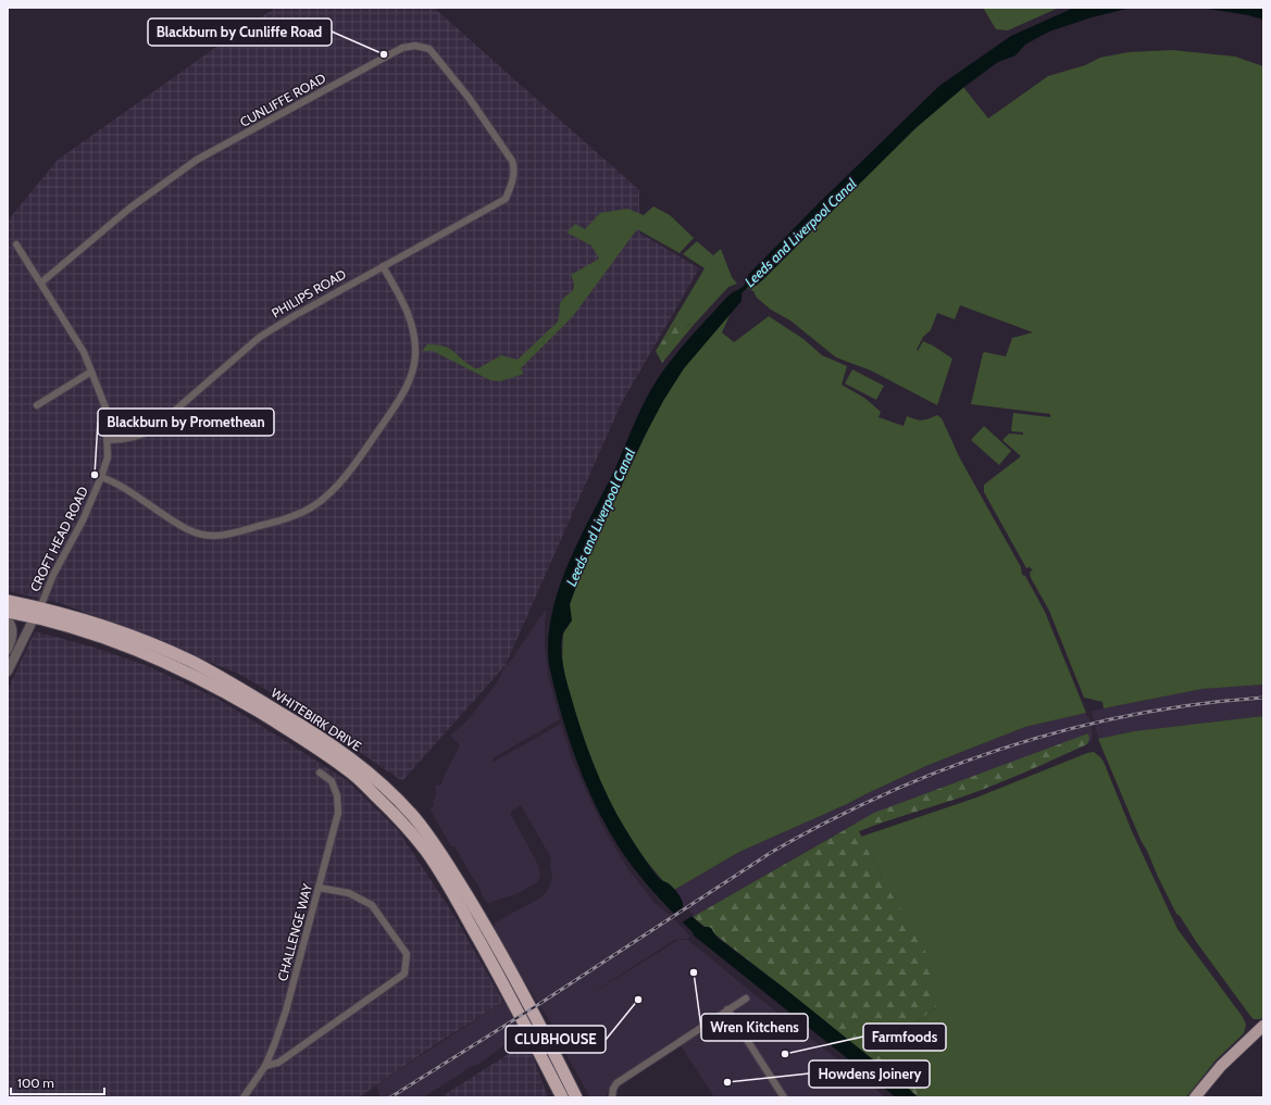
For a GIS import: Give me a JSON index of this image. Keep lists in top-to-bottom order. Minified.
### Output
{"streets":{"highway":["WHITEBIRK DRIVE"],"street":["CUNLIFFE ROAD","PHILIPS ROAD","CROFT HEAD ROAD","CHALLENGE WAY"]},"crossings":[["CUNLIFFE ROAD","PHILIPS ROAD"],["CUNLIFFE ROAD","CROFT HEAD ROAD"],["PHILIPS ROAD","CROFT HEAD ROAD"],["CROFT HEAD ROAD","WHITEBIRK DRIVE"]],"water":["Leeds and Liverpool Canal"],"places":["Blackburn by Cunliffe Road","Blackburn by Promethean","Wren Kitchens","CLUBHOUSE","Farmfoods","Howdens Joinery"],"scale_bar":"100 m"}
